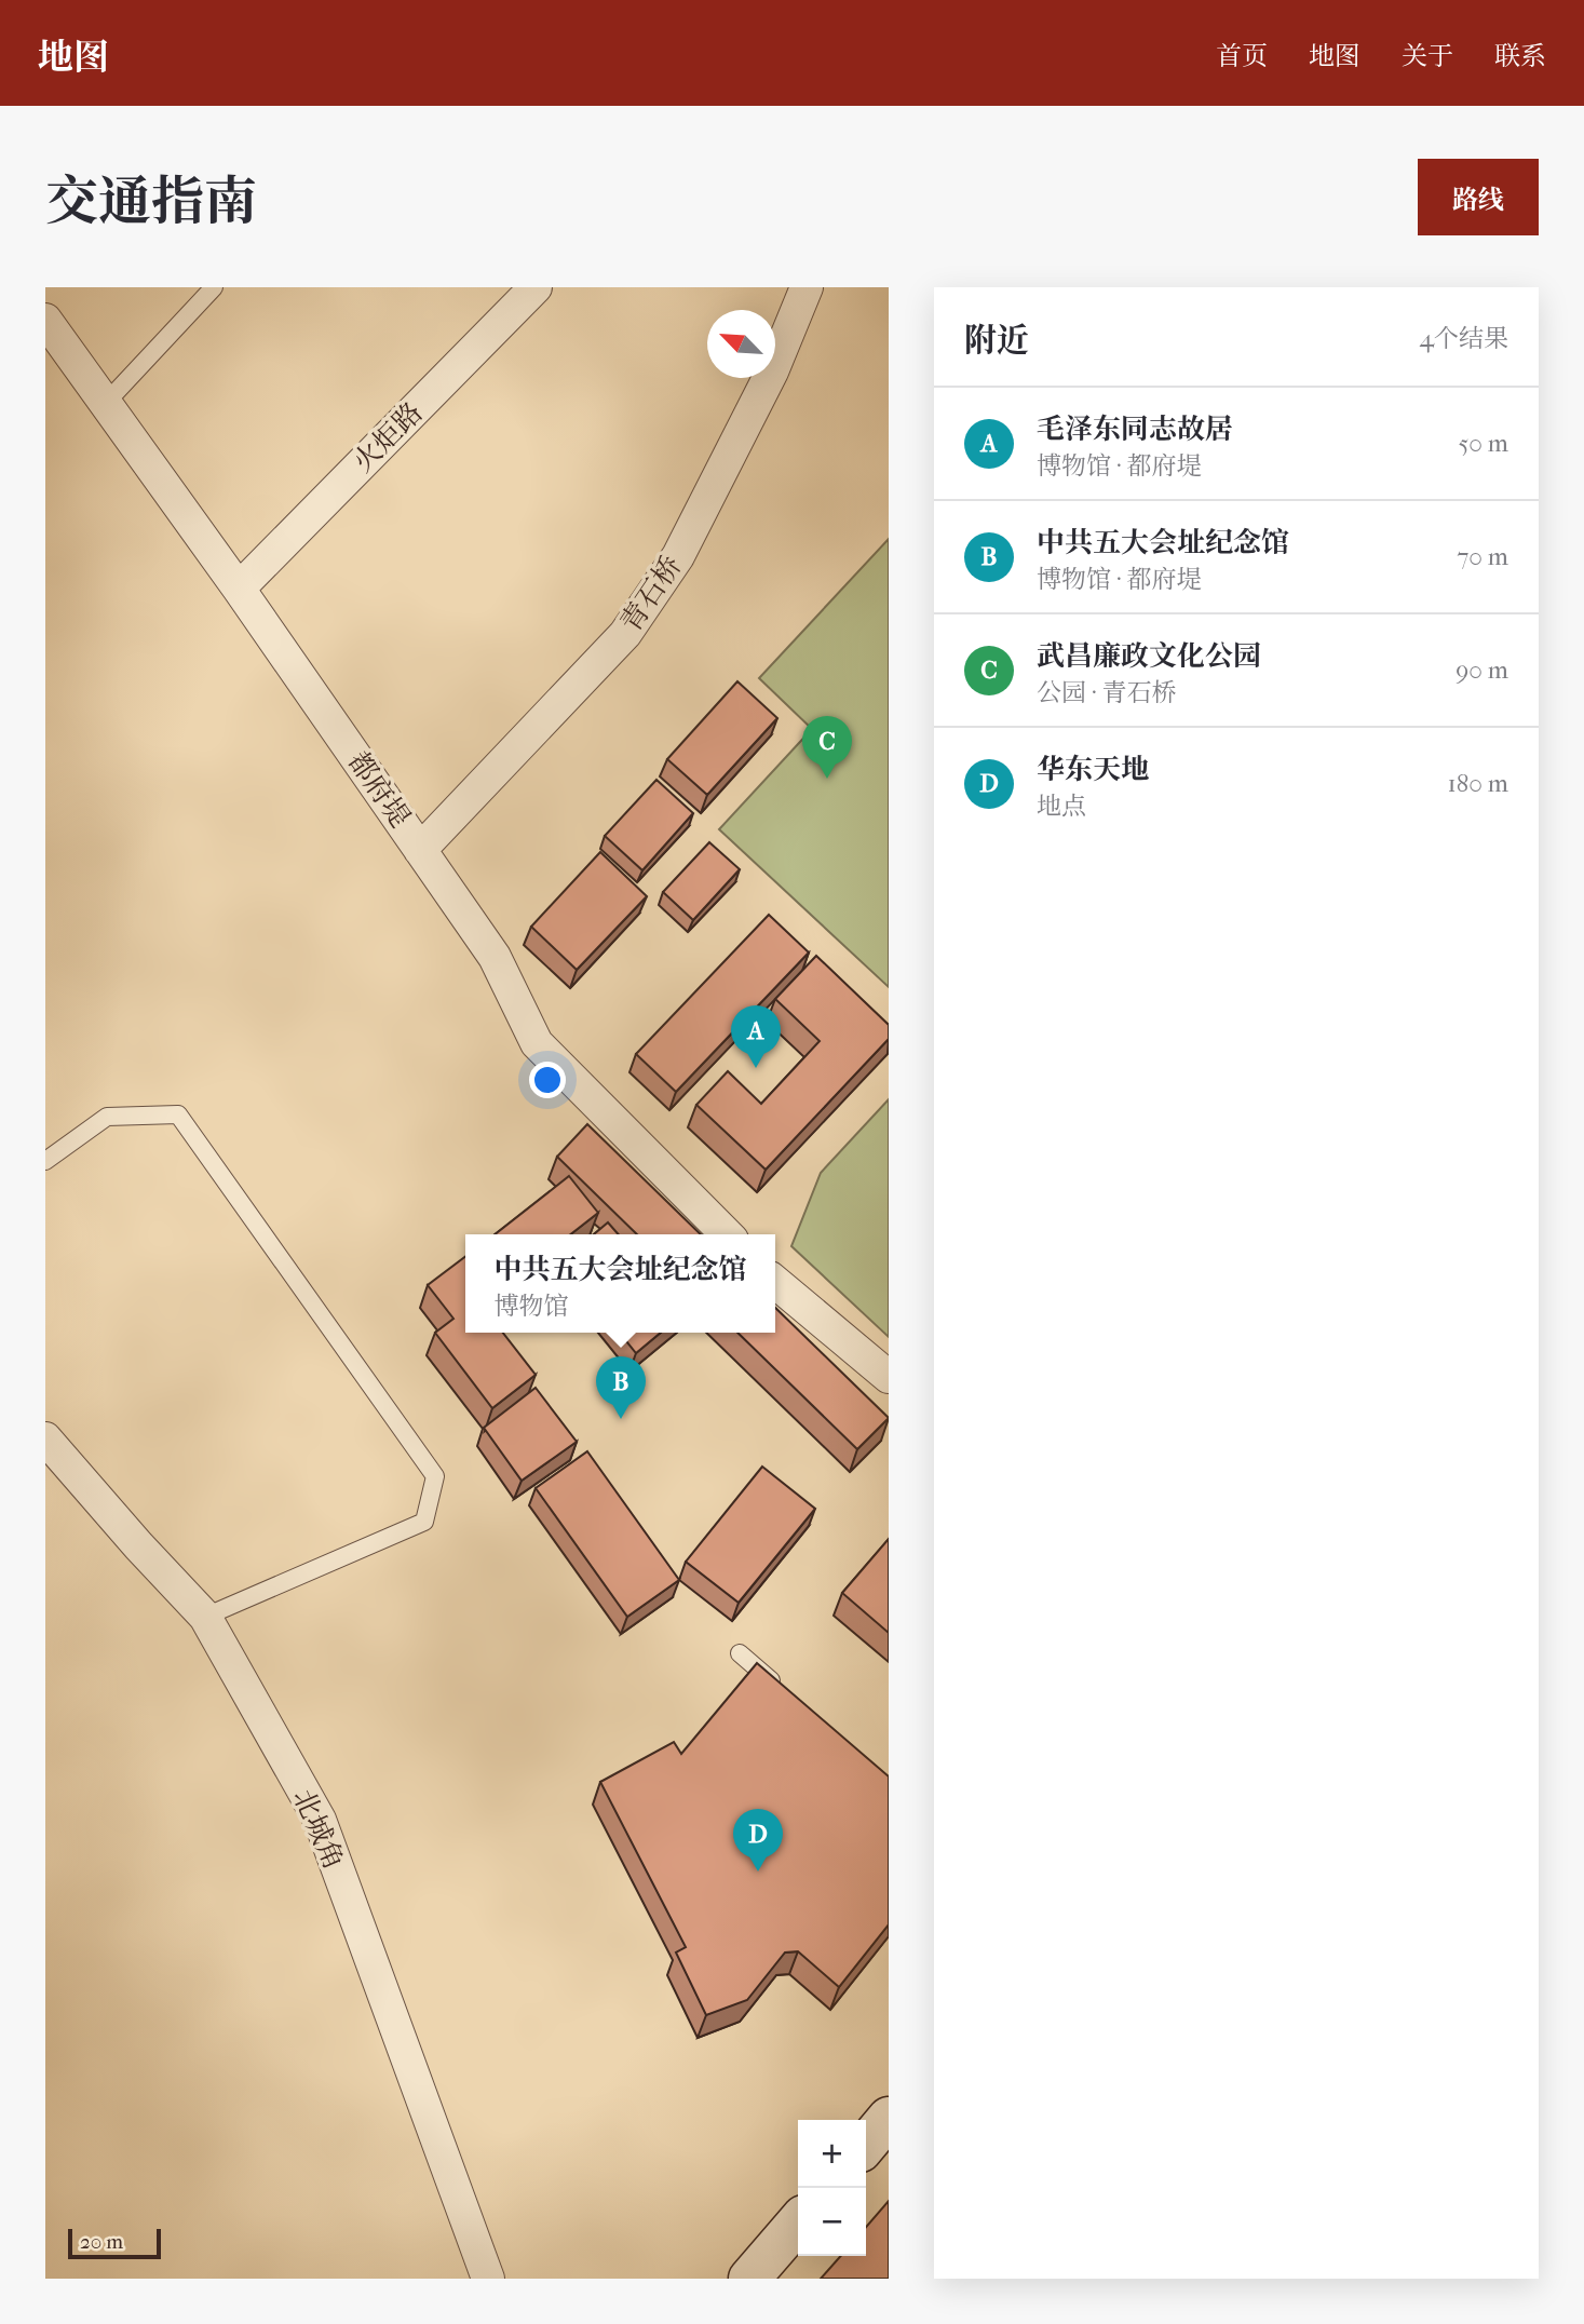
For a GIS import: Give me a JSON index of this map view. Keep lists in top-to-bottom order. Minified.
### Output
{"streets":{"street":["火炬路","青石桥","都府堤","北城角"]},"crossings":[["火炬路","都府堤"],["青石桥","都府堤"]],"scale_bar":"20 m","north":"top left","page":{"header":"地图","nav":["首页","地图","关于","联系"],"title":"交通指南","buttons":"路线","heading":["附近","4个结果"],"list":[{"mark":"A","name":"毛泽东同志故居","note":"博物馆 · 都府堤","value":"50 m"},{"mark":"B","name":"中共五大会址纪念馆","note":"博物馆 · 都府堤","value":"70 m"},{"mark":"C","name":"武昌廉政文化公园","note":"公园 · 青石桥","value":"90 m"},{"mark":"D","name":"华东天地","note":"地点","value":"180 m"}],"pins":["C","A","B","D"],"popup":["中共五大会址纪念馆","博物馆"],"map_buttons":["+","−"],"scale":"20 m"}}
